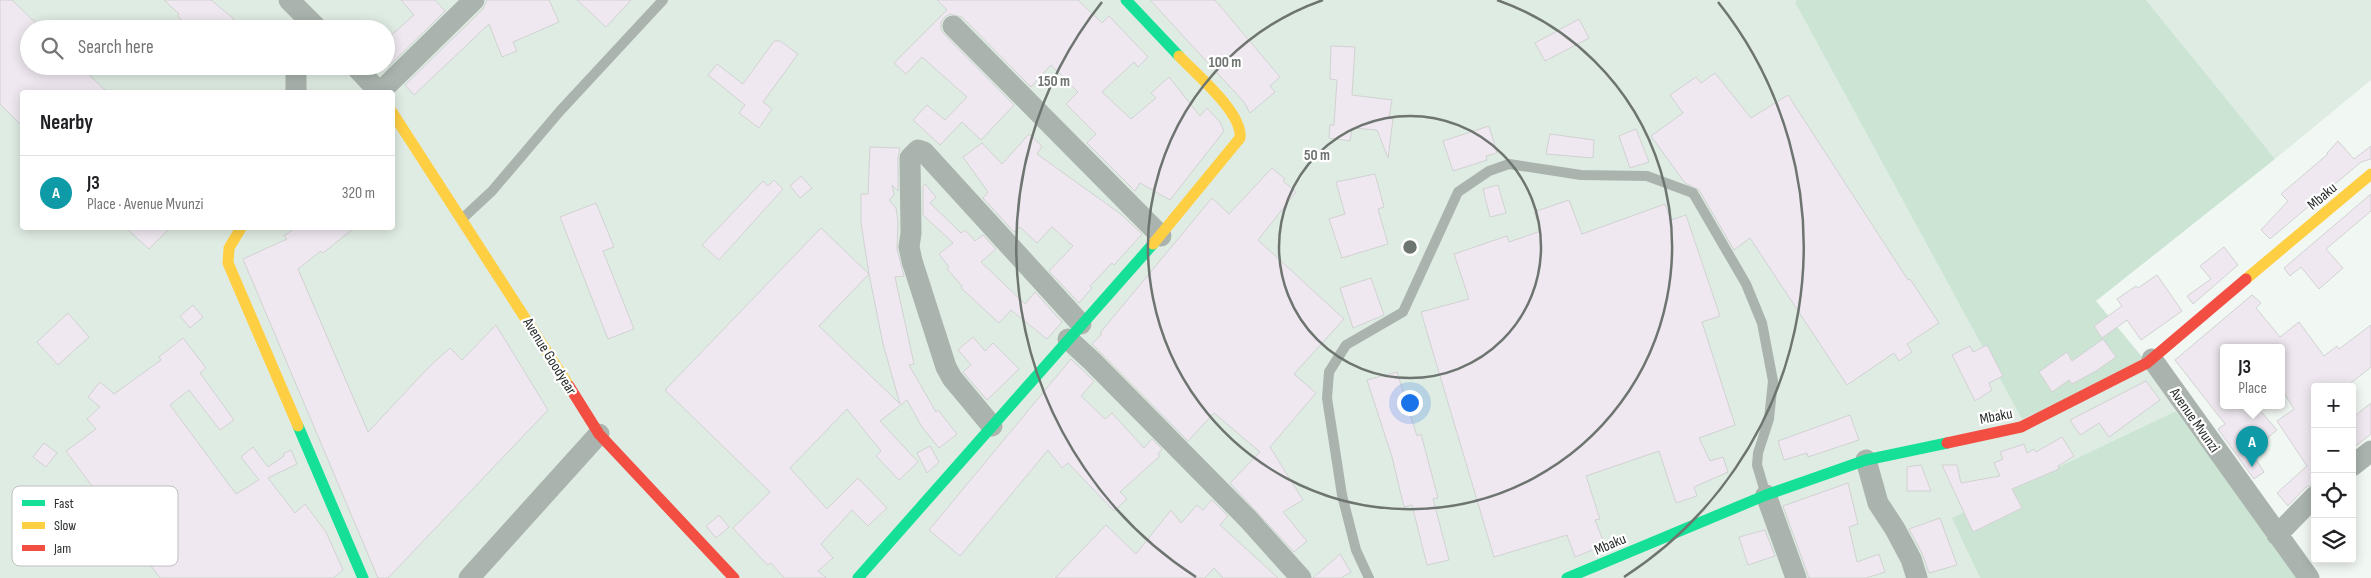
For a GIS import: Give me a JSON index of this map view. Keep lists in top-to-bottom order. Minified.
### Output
{"streets":{"street":["Mbaku","Avenue Goodyear","Avenue Mvunzi"]},"crossings":[["Mbaku","Avenue Mvunzi"]],"legend":["Fast","Slow","Jam"],"page":{"search":"Search here","heading":"Nearby","list":[{"mark":"A","name":"J3","note":"Place · Avenue Mvunzi","value":"320 m"}],"popup":["J3","Place"],"map_buttons":["+","−"],"pins":"A"},"rings":["100 m","150 m","50 m"]}
